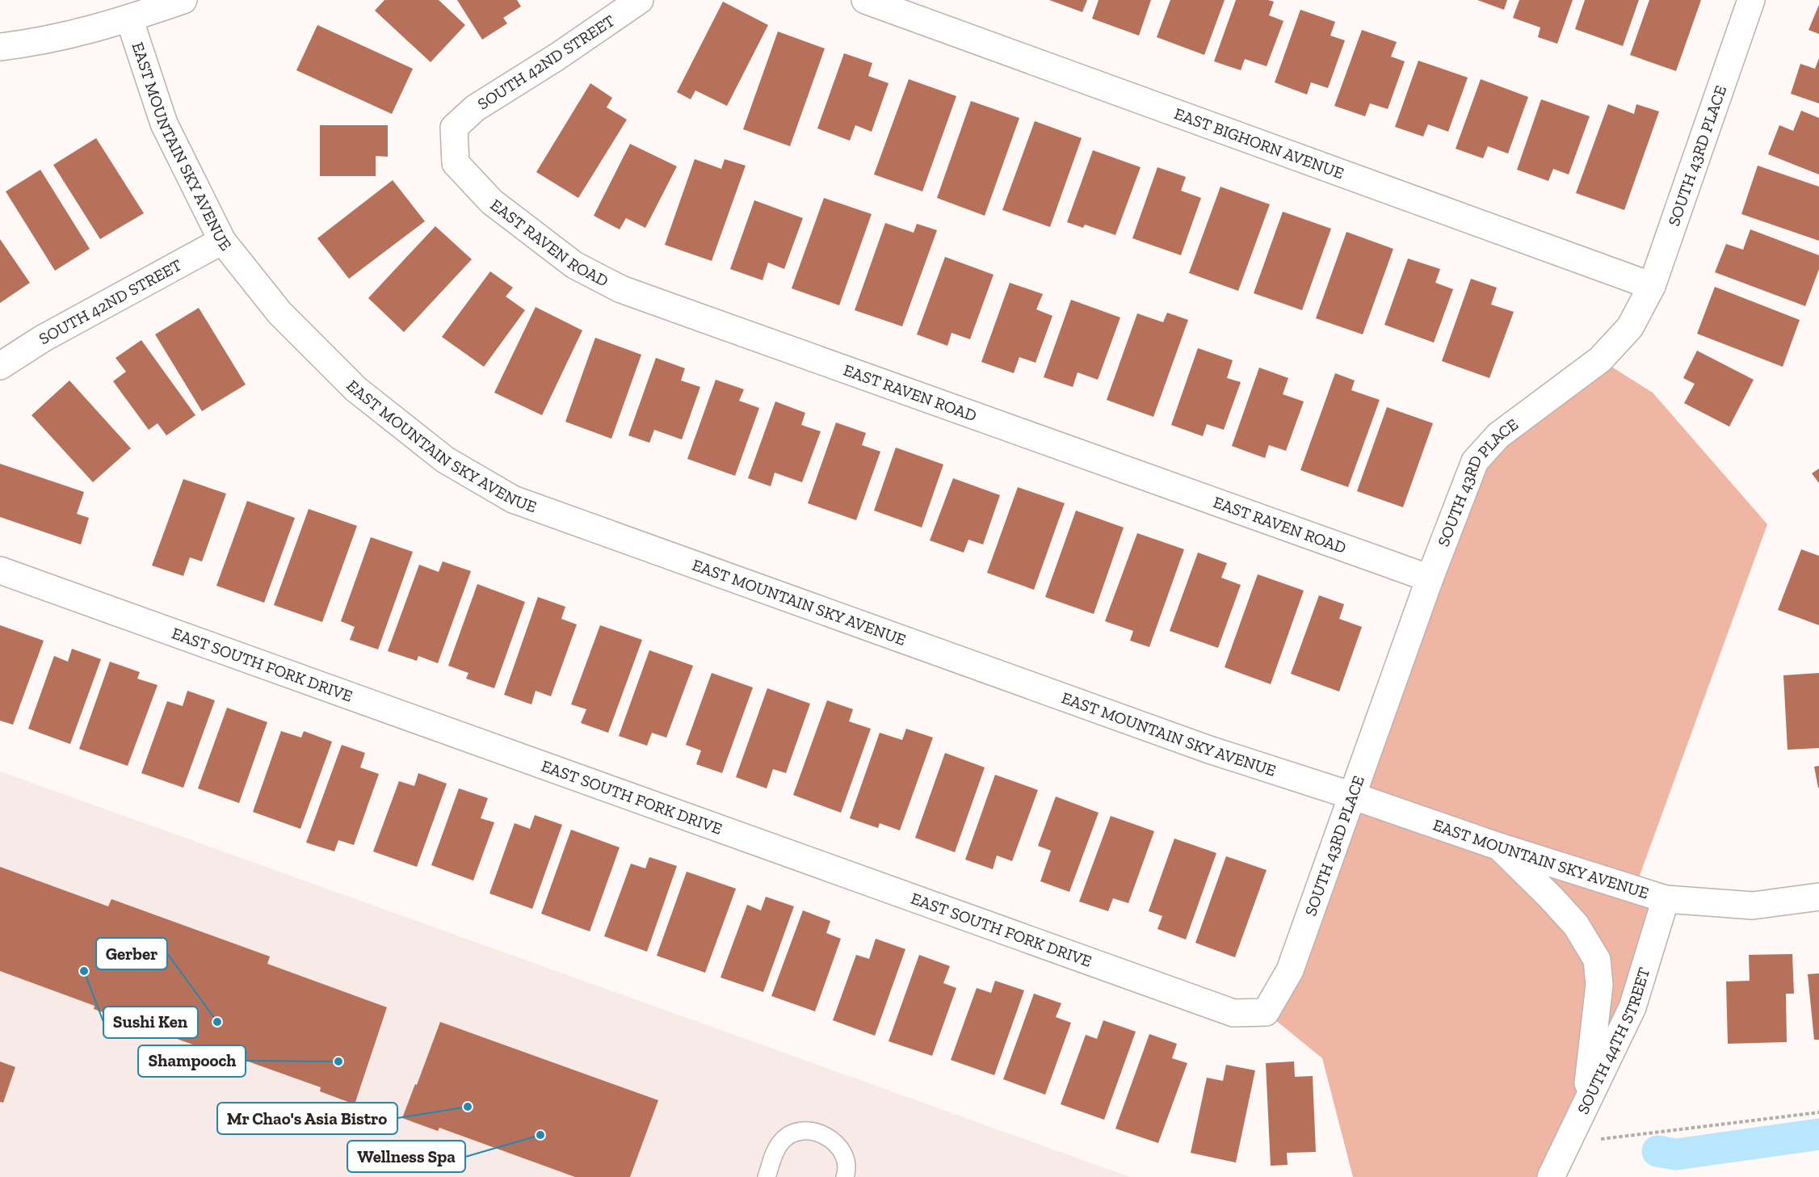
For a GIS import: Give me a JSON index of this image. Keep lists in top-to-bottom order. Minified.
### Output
{"streets":{"street":["SOUTH 42ND STREET","EAST BIGHORN AVENUE","EAST MOUNTAIN SKY AVENUE","SOUTH 43RD PLACE","EAST RAVEN ROAD","EAST SOUTH FORK DRIVE","SOUTH 44TH STREET"]},"crossings":[["SOUTH 42ND STREET","EAST MOUNTAIN SKY AVENUE"],["SOUTH 42ND STREET","EAST RAVEN ROAD"],["EAST BIGHORN AVENUE","SOUTH 43RD PLACE"],["EAST MOUNTAIN SKY AVENUE","SOUTH 43RD PLACE"],["EAST MOUNTAIN SKY AVENUE","SOUTH 44TH STREET"],["SOUTH 43RD PLACE","EAST RAVEN ROAD"],["SOUTH 43RD PLACE","EAST SOUTH FORK DRIVE"]],"places":["Sushi Ken","Gerber","Shampooch","Mr Chao's Asia Bistro","Wellness Spa"]}
